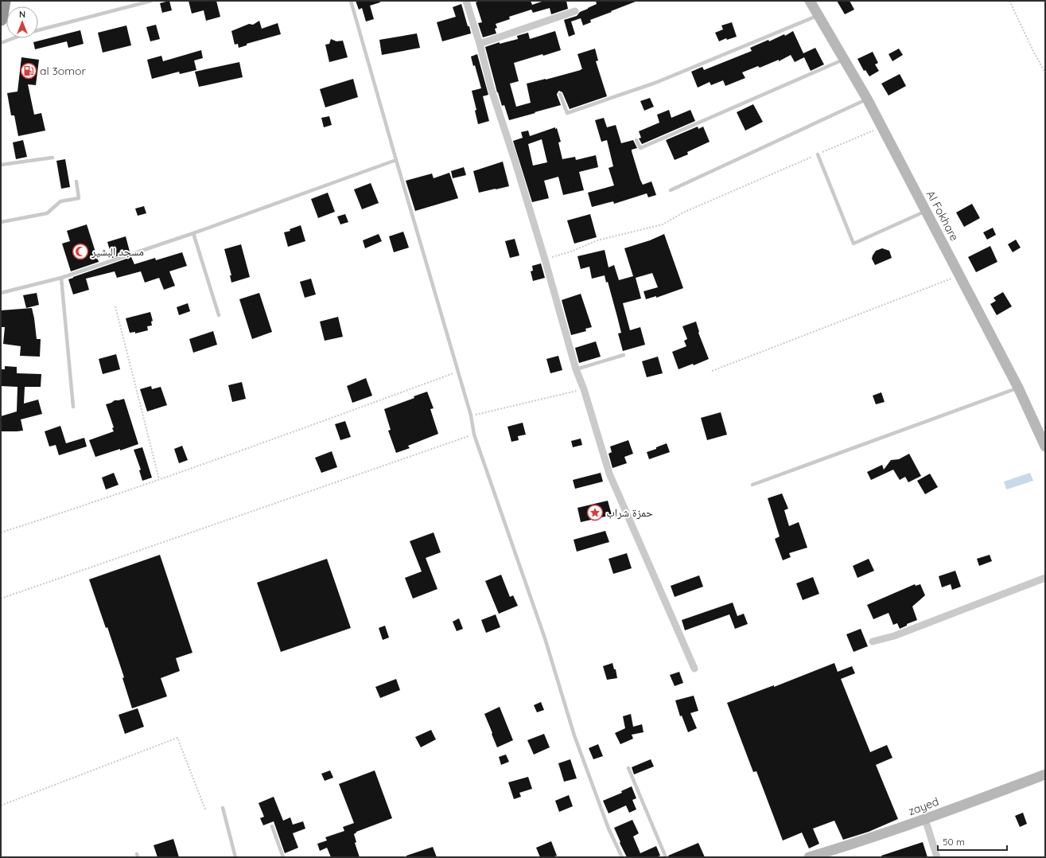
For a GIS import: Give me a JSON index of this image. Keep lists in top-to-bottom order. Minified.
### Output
{"streets":{"street":["Al Fokhare","zayed"]},"places":{"fuel station":["al 3omor"],"mosque":["مسجد البشير"],"place":["حمزة شراب"]},"scale_bar":"50 m","north":"top"}
